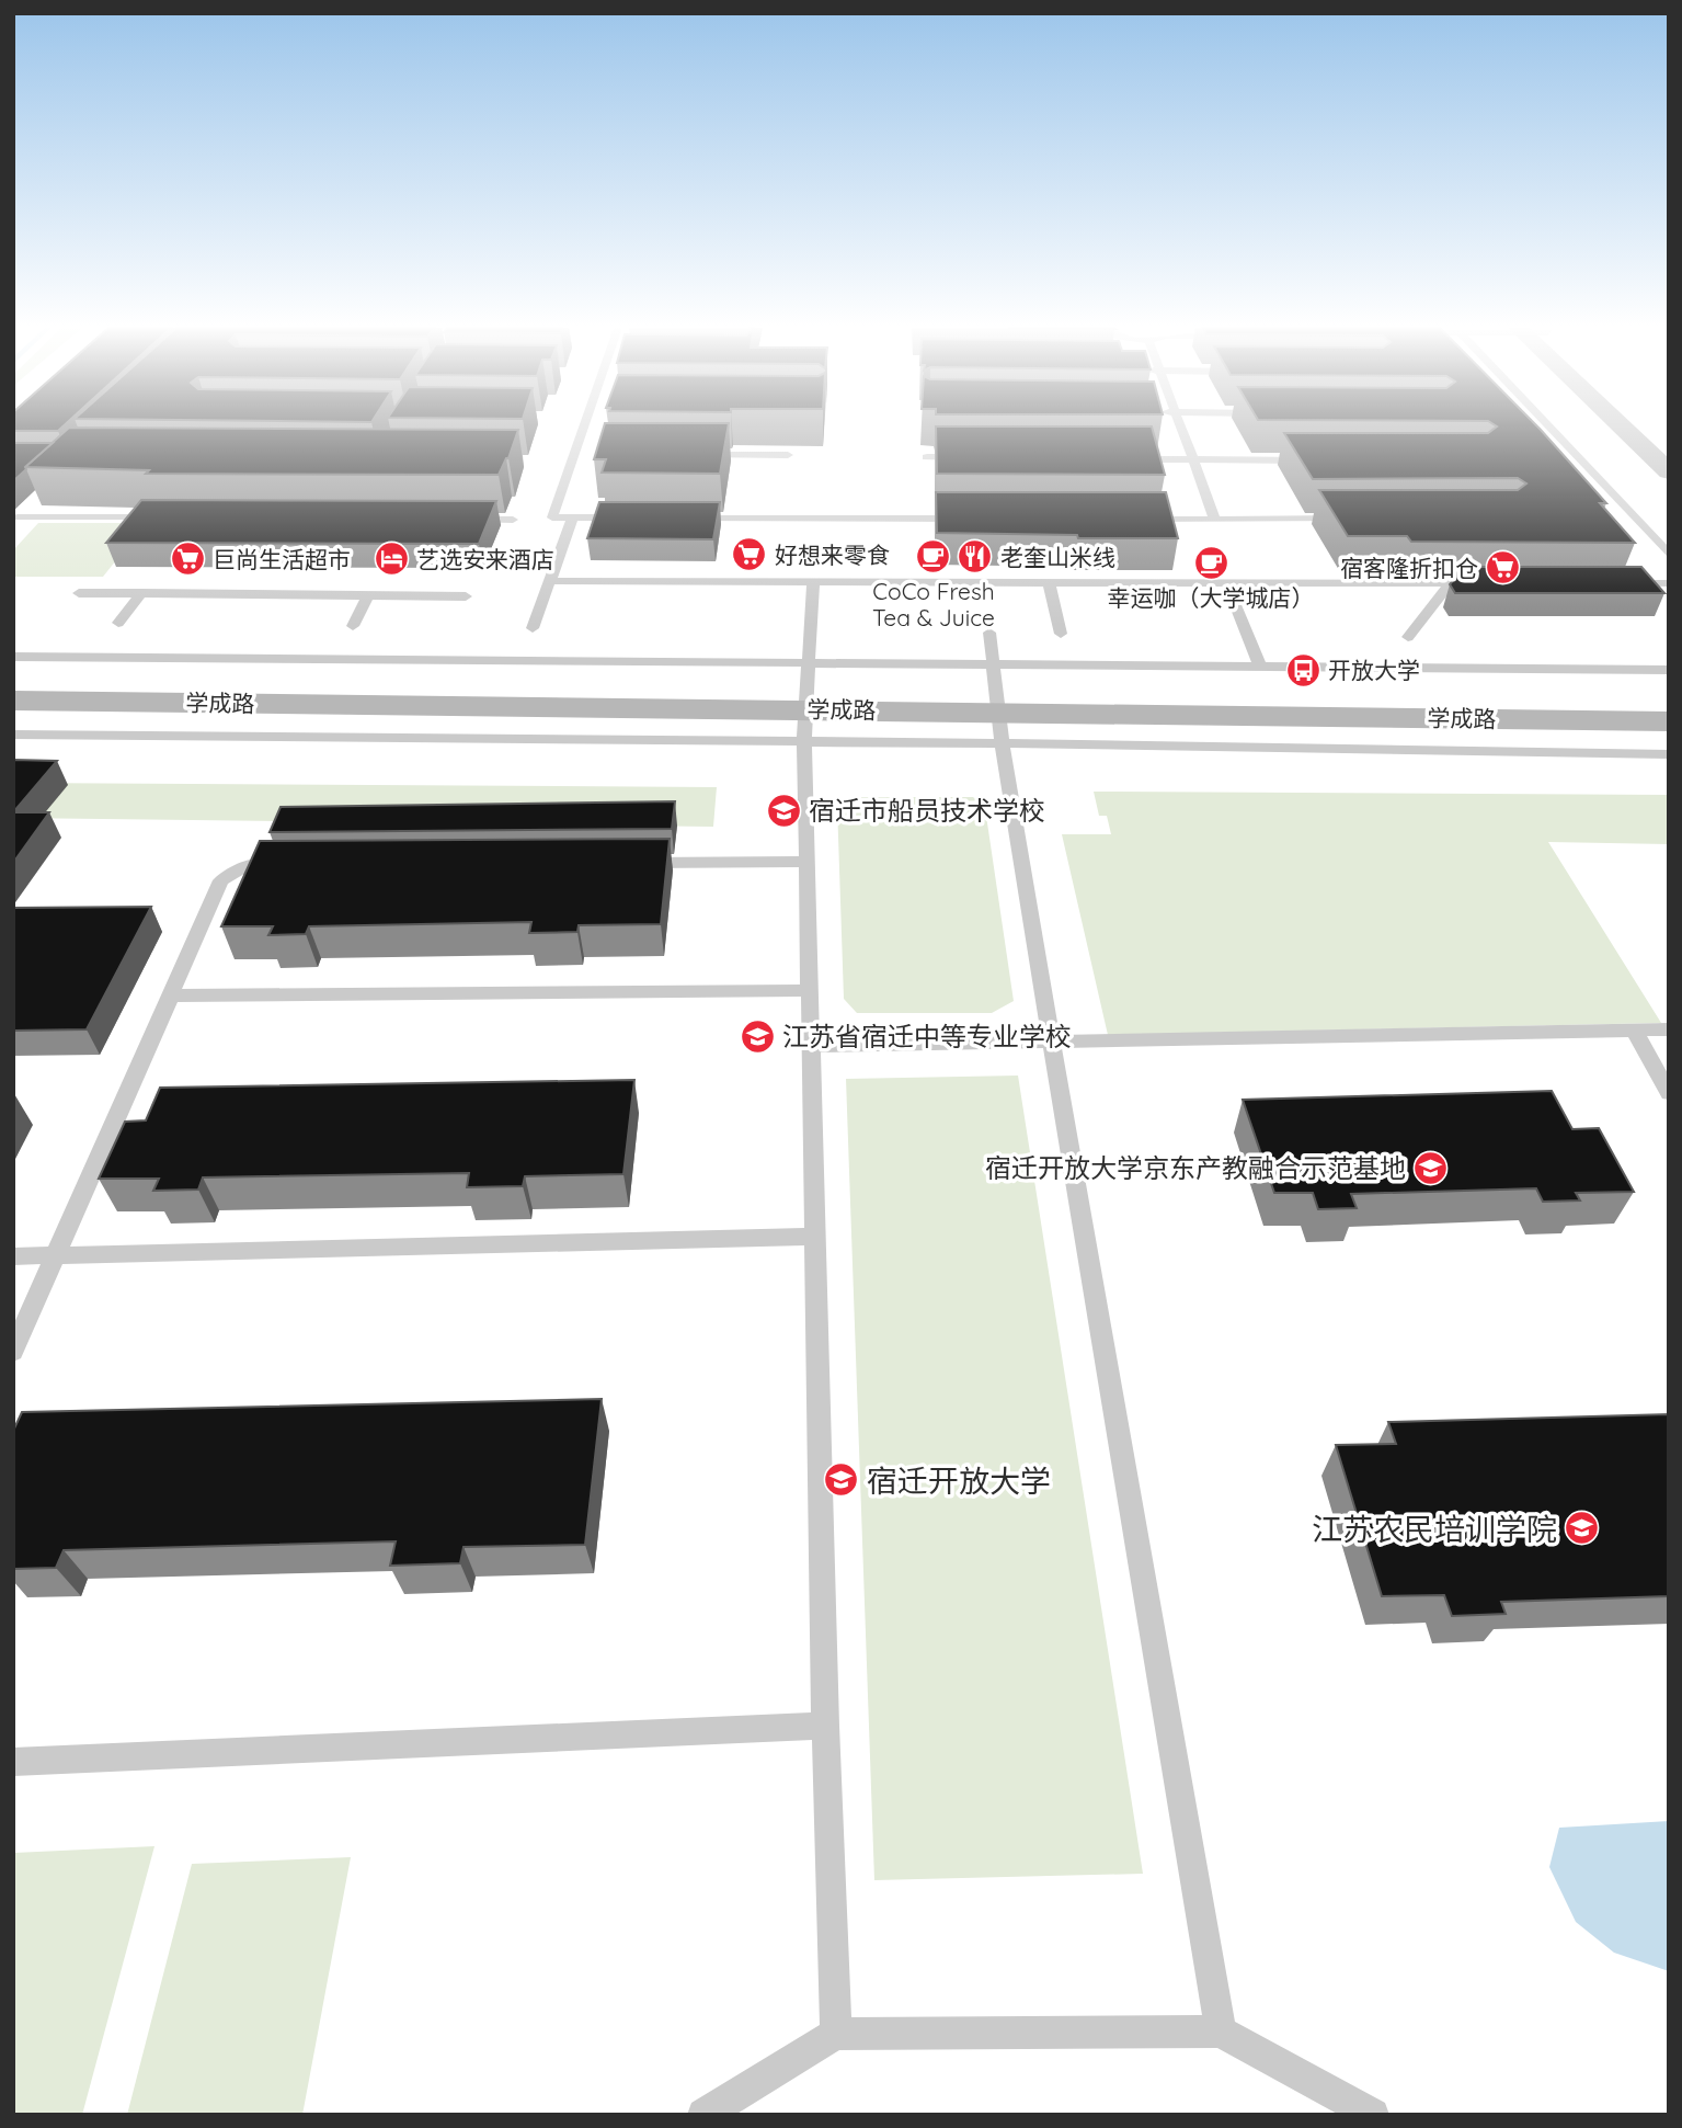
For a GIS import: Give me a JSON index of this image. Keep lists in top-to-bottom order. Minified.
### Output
{"streets":{"main road":["学成路"]},"places":{"supermarket":["好想来零食","巨尚生活超市","宿客隆折扣仓"],"cafe":["CoCo Fresh Tea & Juice","幸运咖（大学城店）"],"restaurant":["老奎山米线"],"hotel":["艺选安来酒店"],"bus stop":["开放大学"],"school or university":["宿迁市船员技术学校","江苏省宿迁中等专业学校","宿迁开放大学京东产教融合示范基地","宿迁开放大学","江苏农民培训学院"]}}
